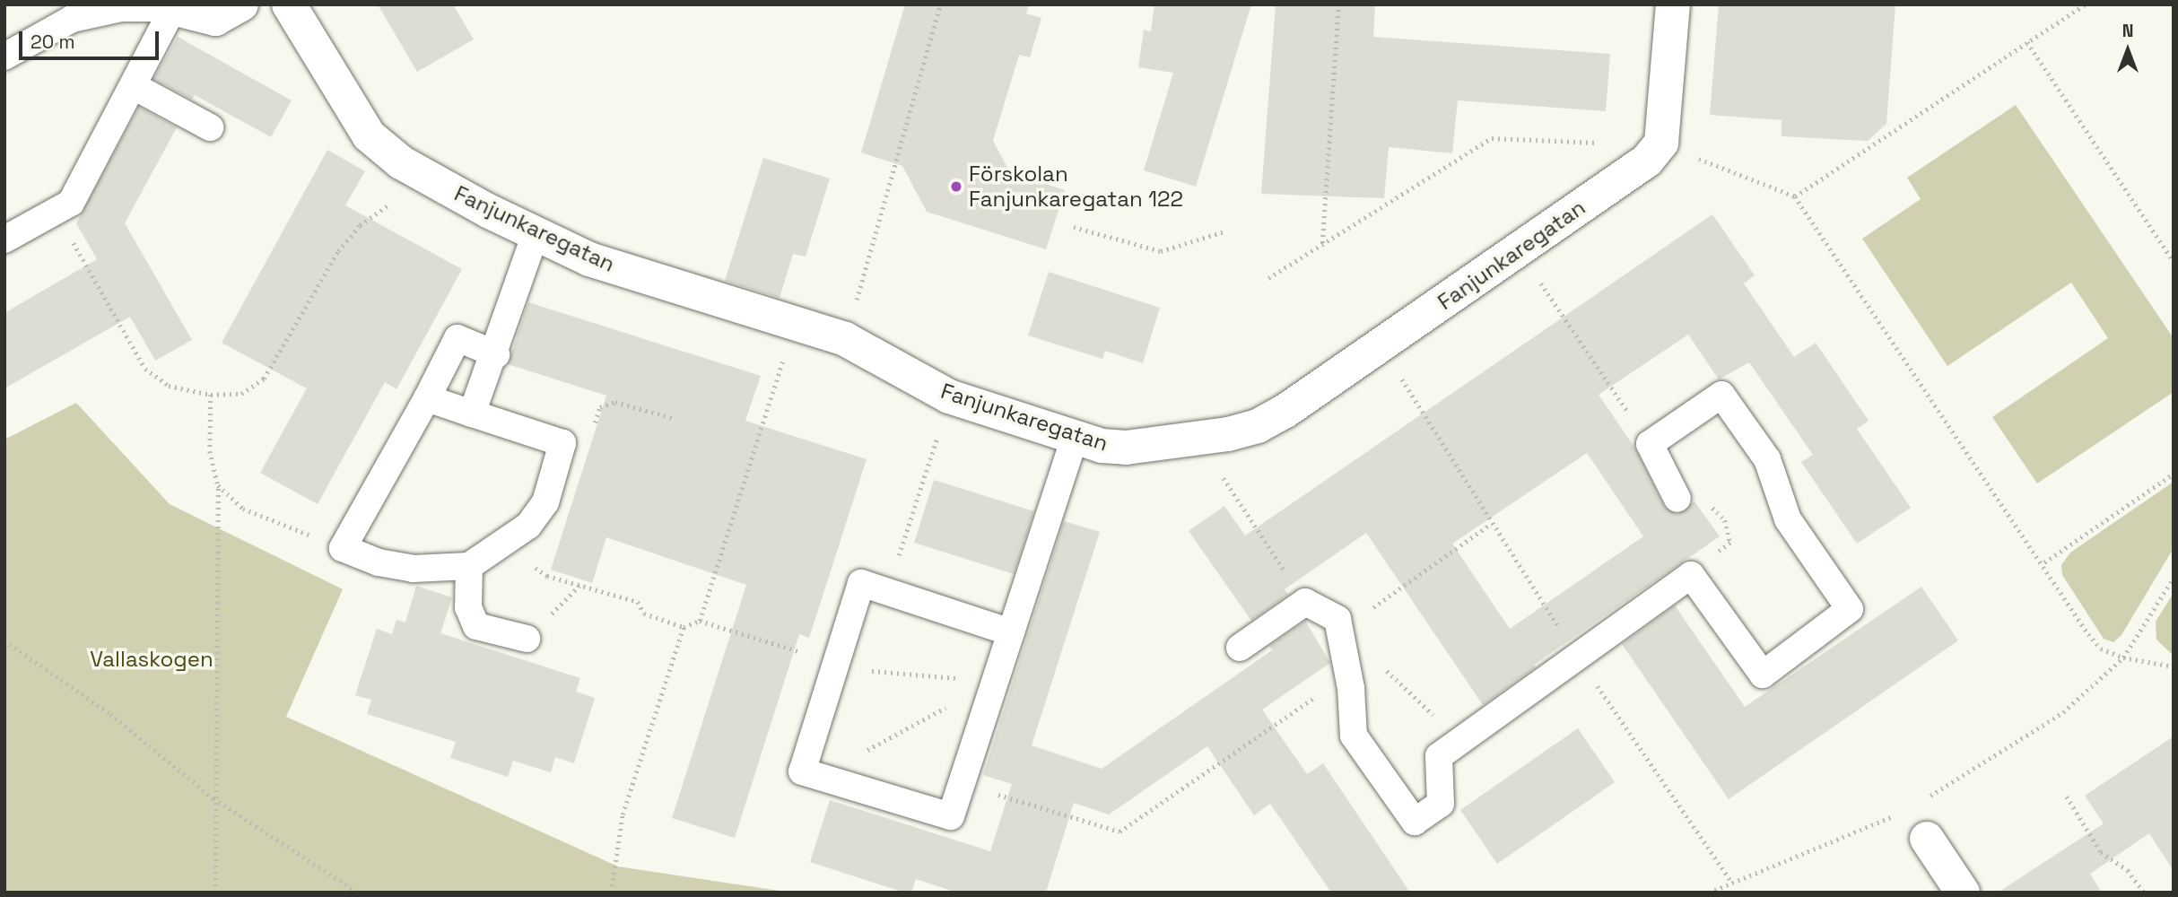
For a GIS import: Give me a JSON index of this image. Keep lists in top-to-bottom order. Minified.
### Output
{"streets":{"street":["Fanjunkaregatan"]},"parks":["Vallaskogen"],"places":["Förskolan Fanjunkaregatan 122"],"scale_bar":"20 m","north":"top"}
